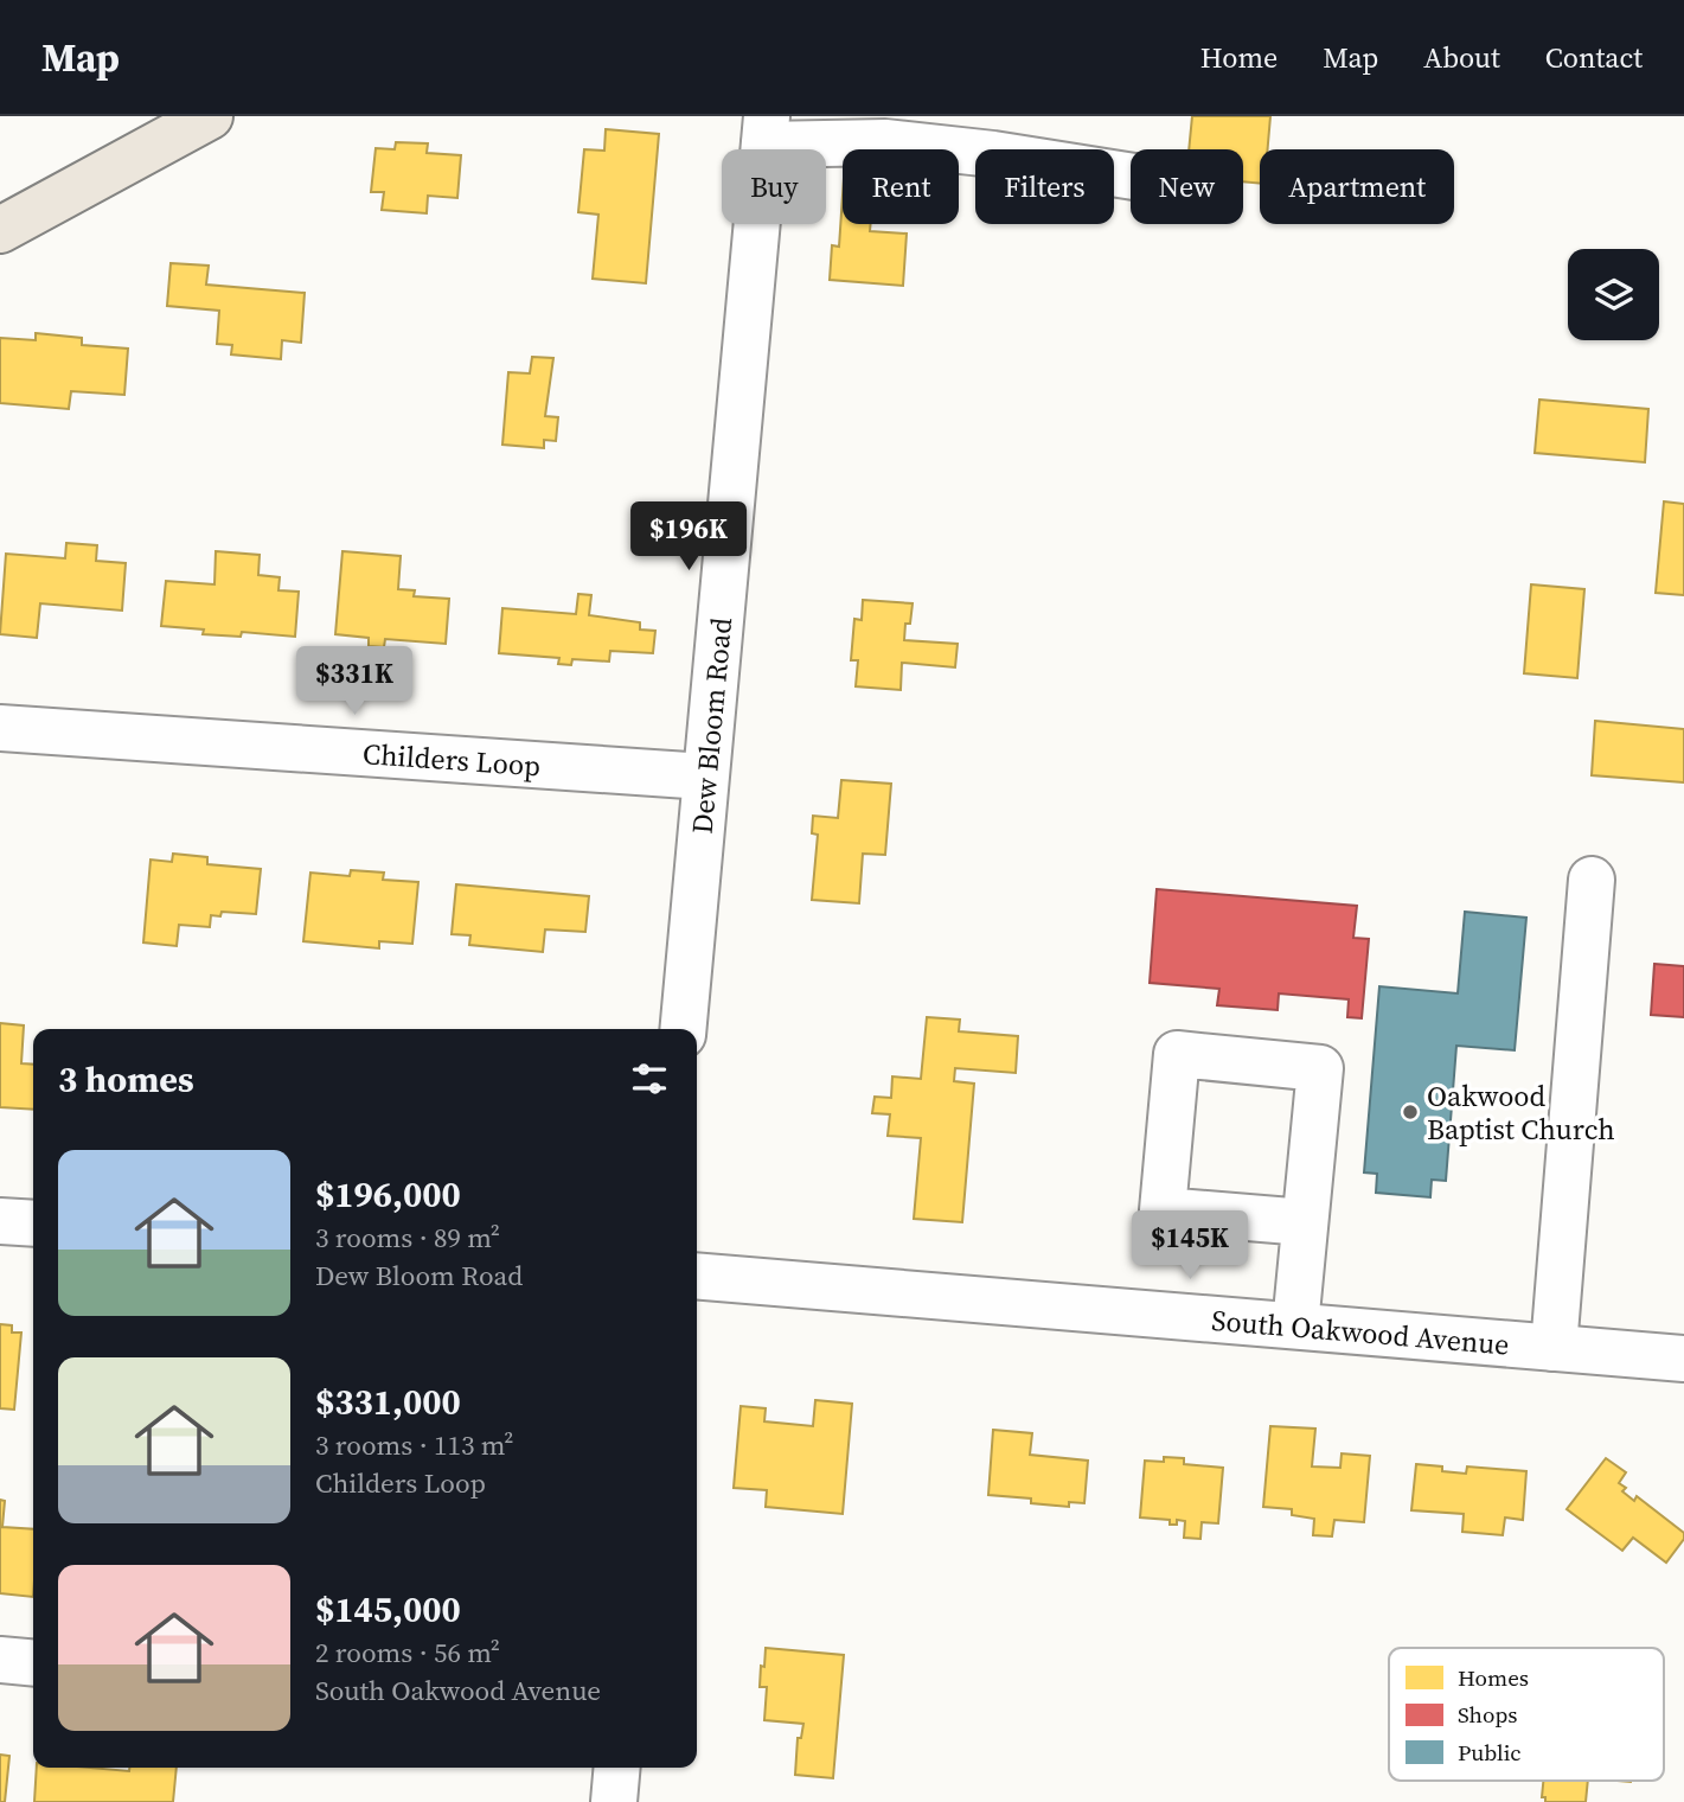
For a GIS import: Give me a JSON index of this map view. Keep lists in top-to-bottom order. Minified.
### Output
{"streets":{"street":["Dew Bloom Road","Childers Loop","South Oakwood Avenue"]},"crossings":[["Dew Bloom Road","Childers Loop"]],"places":["Oakwood Baptist Church"],"legend":["Homes","Shops","Public"],"page":{"header":"Map","nav":["Home","Map","About","Contact"],"chip":["Buy","Rent","Filters","New","Apartment"],"price":["$196K","$331K","$145K"],"heading":"3 homes","list":[{"name":"$196,000","note":"3 rooms · 89 m² · Dew Bloom Road"},{"name":"$331,000","note":"3 rooms · 113 m² · Childers Loop"},{"name":"$145,000","note":"2 rooms · 56 m² · South Oakwood Avenue"}]}}
